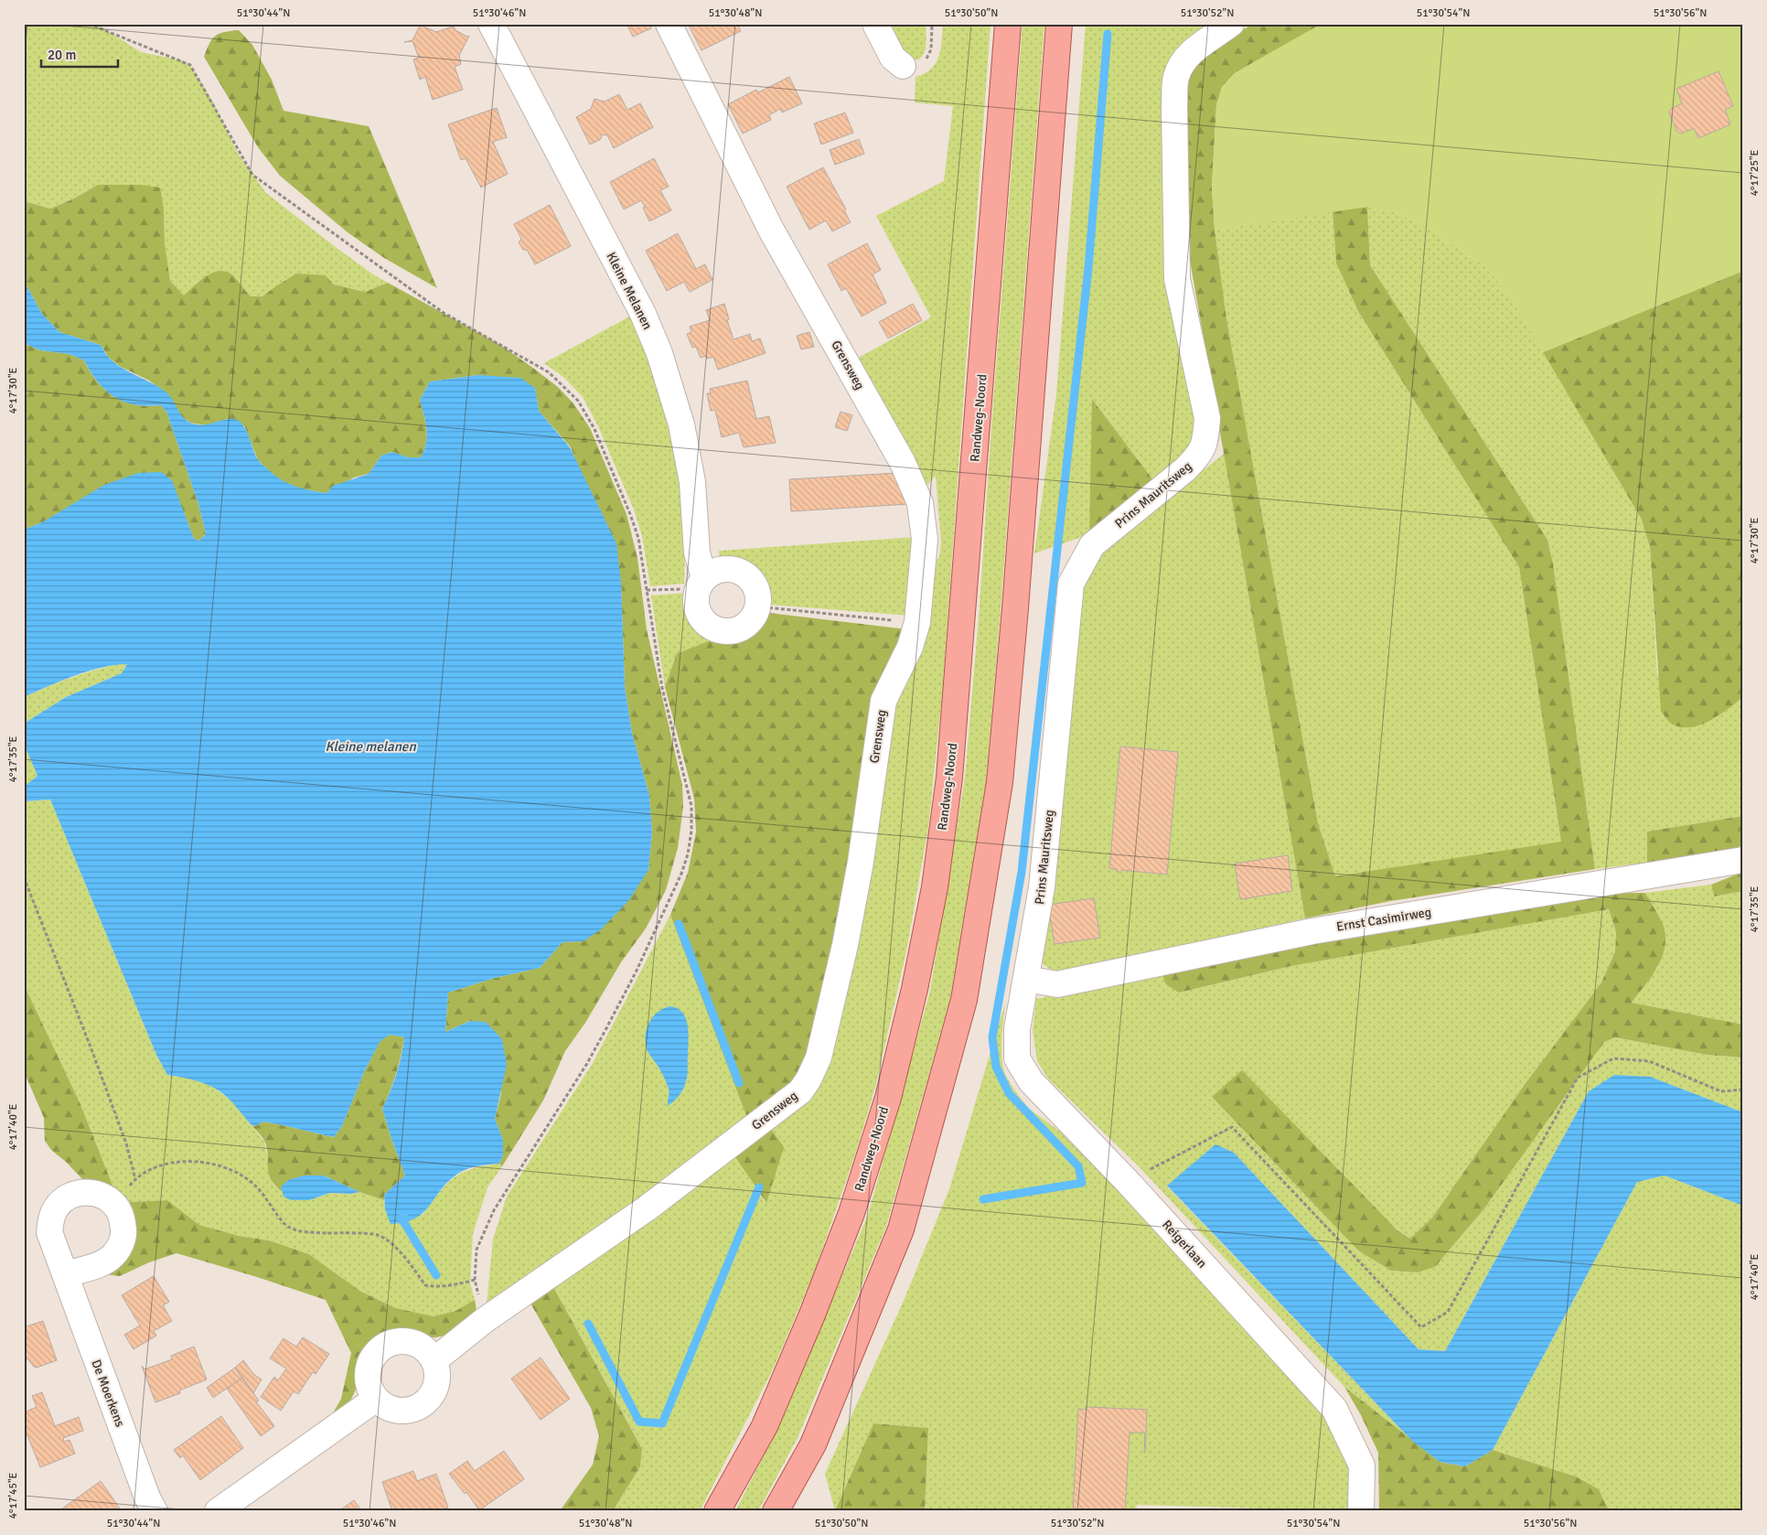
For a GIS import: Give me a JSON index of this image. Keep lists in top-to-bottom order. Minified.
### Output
{"streets":{"main road":["Randweg-Noord"],"street":["Kleine Melanen","Grensweg","Prins Mauritsweg","Ernst Casimirweg","Reigerlaan","De Moerkens"]},"crossings":[["Prins Mauritsweg","Ernst Casimirweg"],["Prins Mauritsweg","Reigerlaan"],["Ernst Casimirweg","Reigerlaan"]],"water":["Kleine melanen"],"scale_bar":"20 m","coordinates":["51°30'44\"N","51°30'46\"N","51°30'48\"N","51°30'50\"N","51°30'52\"N","51°30'54\"N","51°30'56\"N","4°17'25\"E","4°17'30\"E","4°17'35\"E","4°17'40\"E","4°17'45\"E"]}
